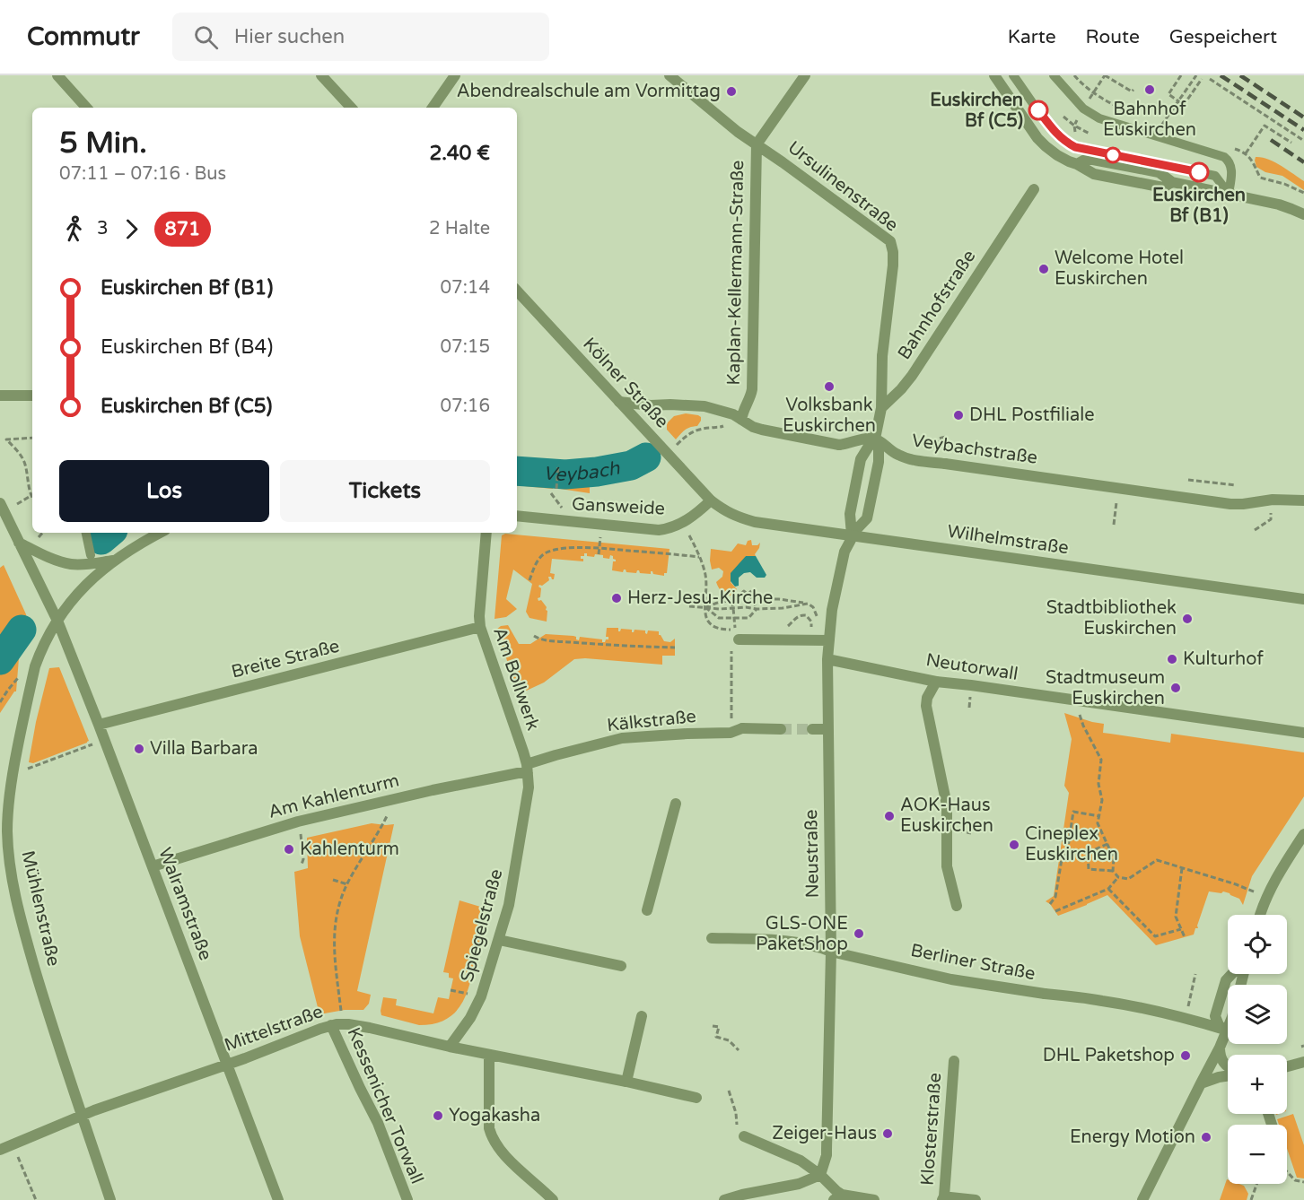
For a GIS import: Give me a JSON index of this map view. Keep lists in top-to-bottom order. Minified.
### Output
{"streets":{"street":["Ursulinenstraße","Kaplan-Kellermann-Straße","Bahnhofstraße","Kölner Straße","Veybachstraße","Gansweide","Wilhelmstraße","Breite Straße","Neutorwall","Am Bollwerk","Kälkstraße","Am Kahlenturm","Neustraße","Walramstraße","Mühlenstraße","Spiegelstraße","Berliner Straße","Mittelstraße","Kessenicher Torwall","Klosterstraße"]},"crossings":[["Ursulinenstraße","Kaplan-Kellermann-Straße"],["Ursulinenstraße","Bahnhofstraße"],["Kölner Straße","Gansweide"],["Kölner Straße","Wilhelmstraße"],["Gansweide","Wilhelmstraße"],["Wilhelmstraße","Neustraße"],["Breite Straße","Am Bollwerk"],["Breite Straße","Walramstraße"],["Neutorwall","Neustraße"],["Am Bollwerk","Kälkstraße"],["Am Bollwerk","Am Kahlenturm"],["Am Bollwerk","Spiegelstraße"],["Kälkstraße","Am Kahlenturm"],["Kälkstraße","Spiegelstraße"],["Am Kahlenturm","Walramstraße"],["Am Kahlenturm","Spiegelstraße"],["Neustraße","Berliner Straße"],["Walramstraße","Mühlenstraße"],["Walramstraße","Mittelstraße"],["Mühlenstraße","Mittelstraße"],["Spiegelstraße","Mittelstraße"],["Mittelstraße","Kessenicher Torwall"]],"water":["Veybach"],"places":["Bahnhof Euskirchen","Abendrealschule am Vormittag","Euskirchen Bf (C5)","Euskirchen Bf (B1)","Welcome Hotel Euskirchen","Volksbank Euskirchen","DHL Postfiliale","Herz-Jesu-Kirche","Stadtbibliothek Euskirchen","Kulturhof","Stadtmuseum Euskirchen","Villa Barbara","AOK-Haus Euskirchen","Cineplex Euskirchen","Kahlenturm","GLS-ONE PaketShop","DHL Paketshop","Yogakasha","Zeiger-Haus","Energy Motion"],"lines":["bus line 871"],"page":{"header":"Commutr","search":"Hier suchen","nav":["Karte","Route","Gespeichert"],"heading":["5 Min.","07:11 – 07:16 · Bus","2.40 €"],"legs":["3","871","2 Halte"],"list":[{"name":"Euskirchen Bf (B1)","value":"07:14"},{"name":"Euskirchen Bf (B4)","value":"07:15"},{"name":"Euskirchen Bf (C5)","value":"07:16"}],"buttons":["Los","Tickets"],"map_buttons":["+","−"]}}
